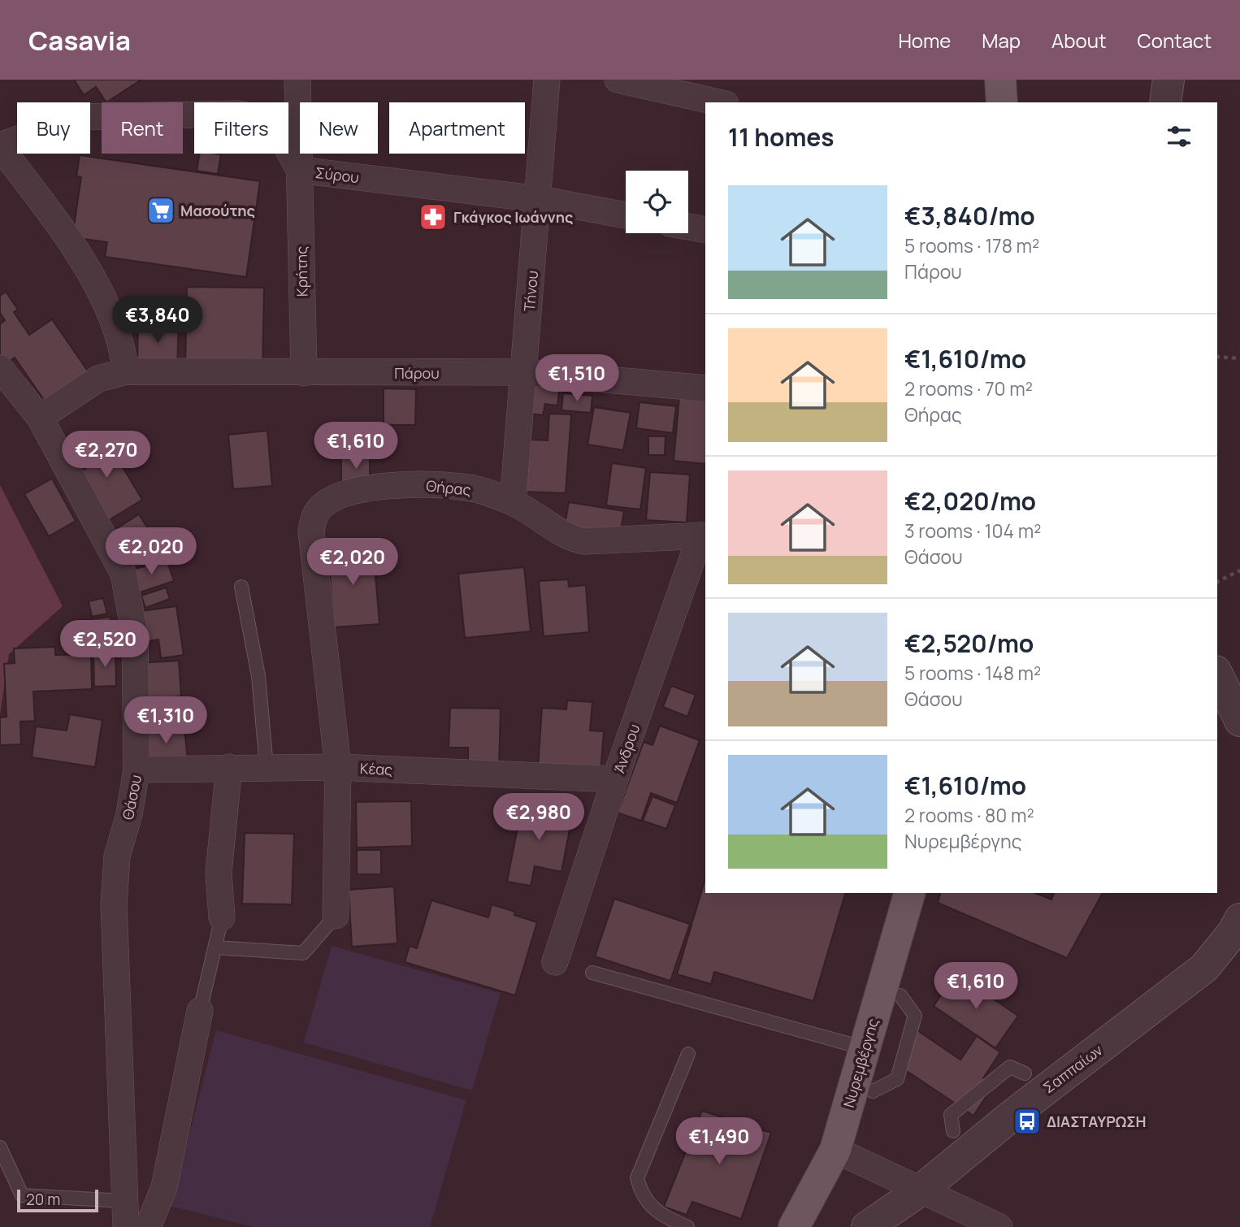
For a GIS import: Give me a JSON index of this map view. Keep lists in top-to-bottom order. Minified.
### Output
{"streets":{"main road":["Νυρεμβέργης"],"street":["Σύρου","Κρήτης","Τήνου","Πάρου","Θήρας","Άνδρου","Κέας","Θάσου","Σαππαίων"]},"crossings":[["Σύρου","Κρήτης"],["Σύρου","Τήνου"],["Κρήτης","Πάρου"],["Τήνου","Πάρου"],["Τήνου","Θήρας"],["Πάρου","Θάσου"],["Θήρας","Άνδρου"],["Θήρας","Κέας"],["Άνδρου","Κέας"],["Κέας","Θάσου"]],"places":{"supermarket":["Μασούτης"],"pharmacy":["Γκάγκος Ιωάννης"],"bus stop":["ΔΙΑΣΤΑΥΡΩΣΗ"]},"scale_bar":"20 m","page":{"header":"Casavia","nav":["Home","Map","About","Contact"],"chip":["Buy","Rent","Filters","New","Apartment"],"heading":"11 homes","list":[{"name":"€3,840/mo","note":"5 rooms · 178 m² · Πάρου"},{"name":"€1,610/mo","note":"2 rooms · 70 m² · Θήρας"},{"name":"€2,020/mo","note":"3 rooms · 104 m² · Θάσου"},{"name":"€2,520/mo","note":"5 rooms · 148 m² · Θάσου"},{"name":"€1,610/mo","note":"2 rooms · 80 m² · Νυρεμβέργης"}],"price":["€3,840","€1,510","€1,610","€2,270","€2,020","€2,020","€2,520","€1,310","€2,980","€1,610","€1,490"],"scale":"20 m"}}
